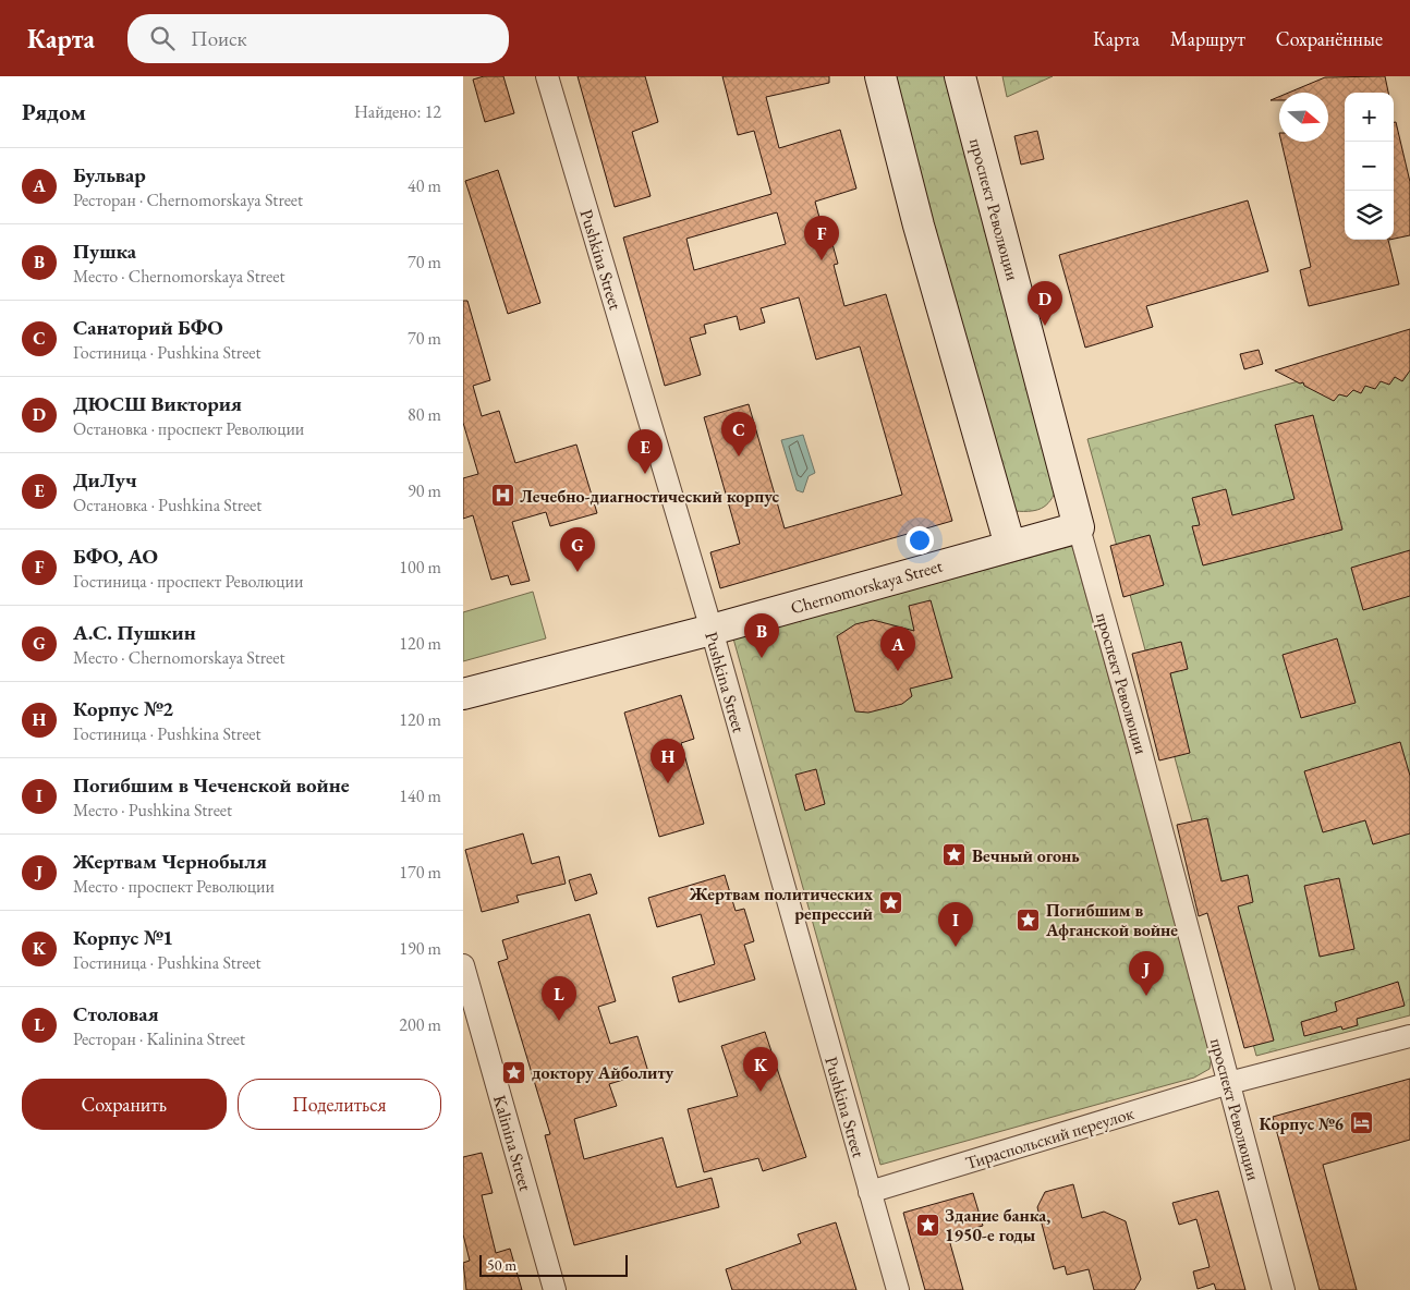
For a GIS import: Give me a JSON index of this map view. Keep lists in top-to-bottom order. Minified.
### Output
{"streets":{"street":["проспект Революции","Pushkina Street","Chernomorskaya Street","Тираспольский переулок","Kalinina Street"]},"crossings":[["проспект Революции","Chernomorskaya Street"],["проспект Революции","Тираспольский переулок"],["Pushkina Street","Chernomorskaya Street"],["Pushkina Street","Тираспольский переулок"]],"places":{"hospital":["Лечебно-диагностический корпус"],"place":["Вечный огонь","Жертвам политических репрессий","Погибшим в Афганской войне","доктору Айболиту","Здание банка, 1950-е годы"],"hotel":["Корпус №6"]},"scale_bar":"50 m","north":"right","page":{"header":"Карта","search":"Поиск","nav":["Карта","Маршрут","Сохранённые"],"heading":["Рядом","Найдено: 12"],"map_buttons":["+","−"],"list":[{"mark":"A","name":"Бульвар","note":"Ресторан · Chernomorskaya Street","value":"40 m"},{"mark":"B","name":"Пушка","note":"Место · Chernomorskaya Street","value":"70 m"},{"mark":"C","name":"Санаторий БФО","note":"Гостиница · Pushkina Street","value":"70 m"},{"mark":"D","name":"ДЮСШ Виктория","note":"Остановка · проспект Революции","value":"80 m"},{"mark":"E","name":"ДиЛуч","note":"Остановка · Pushkina Street","value":"90 m"},{"mark":"F","name":"БФО, АО","note":"Гостиница · проспект Революции","value":"100 m"},{"mark":"G","name":"А.С. Пушкин","note":"Место · Chernomorskaya Street","value":"120 m"},{"mark":"H","name":"Корпус №2","note":"Гостиница · Pushkina Street","value":"120 m"},{"mark":"I","name":"Погибшим в Чеченской войне","note":"Место · Pushkina Street","value":"140 m"},{"mark":"J","name":"Жертвам Чернобыля","note":"Место · проспект Революции","value":"170 m"},{"mark":"K","name":"Корпус №1","note":"Гостиница · Pushkina Street","value":"190 m"},{"mark":"L","name":"Столовая","note":"Ресторан · Kalinina Street","value":"200 m"}],"pins":["F","D","C","E","G","B","A","H","I","J","L","K"],"buttons":["Сохранить","Поделиться"],"scale":"50 m"}}
